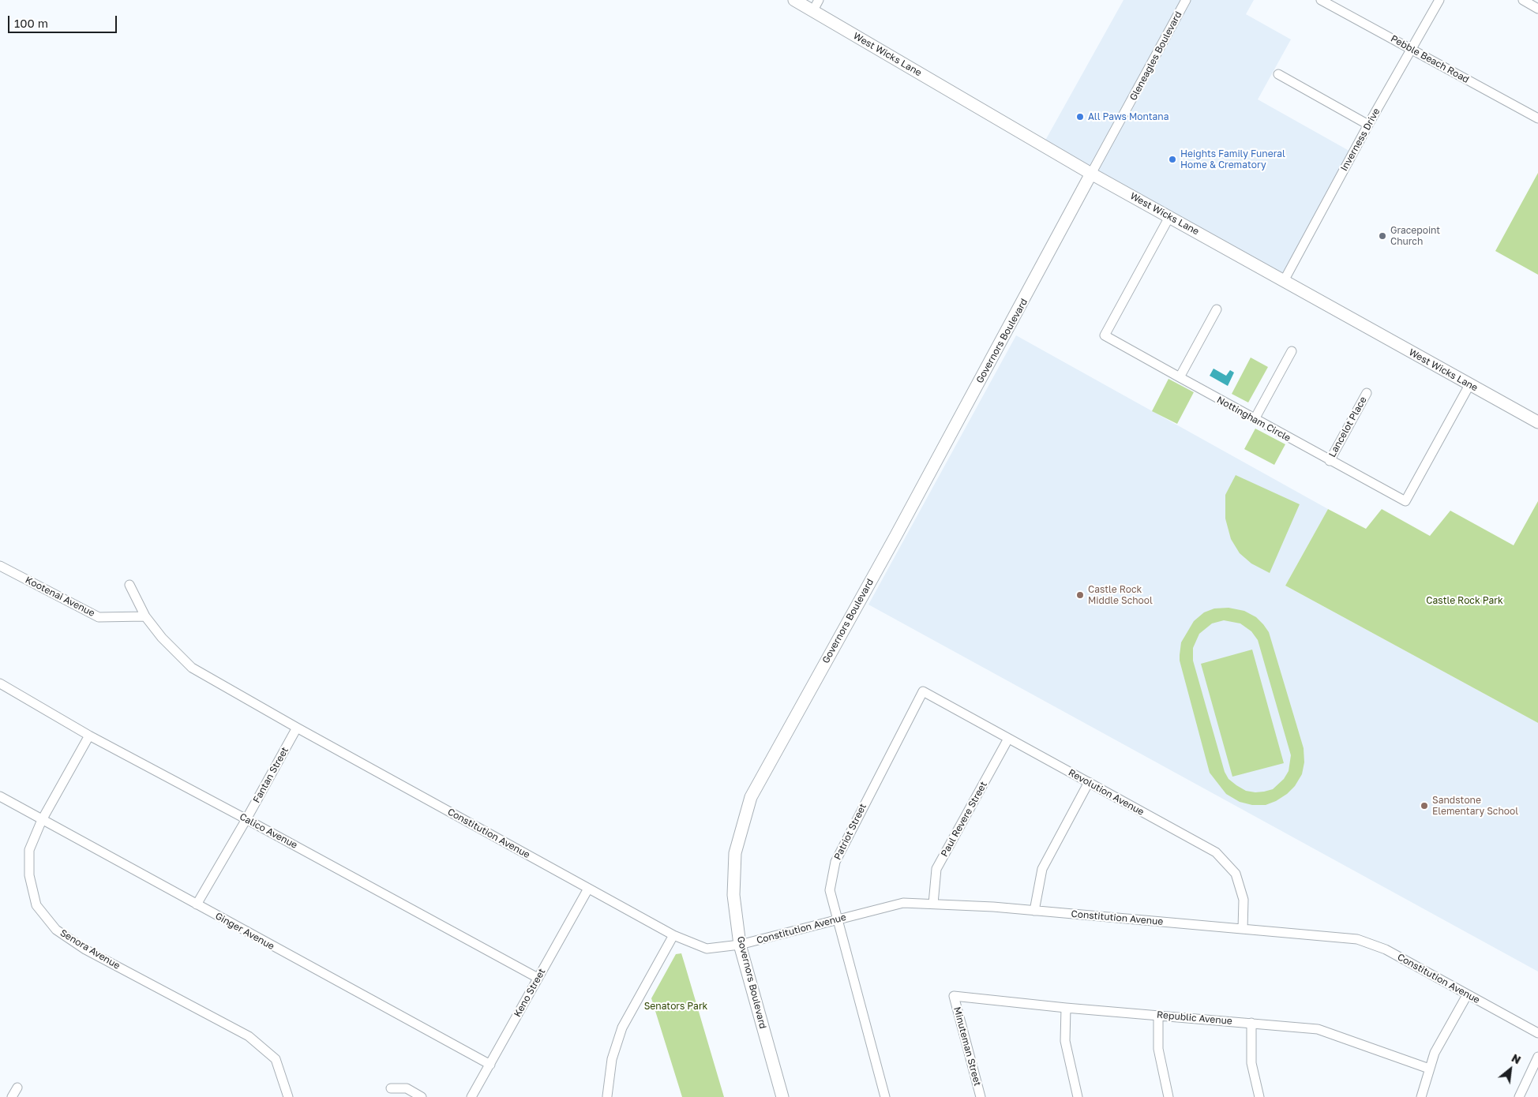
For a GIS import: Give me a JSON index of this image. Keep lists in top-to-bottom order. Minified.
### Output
{"streets":{"main road":["West Wicks Lane","Governors Boulevard"],"street":["Gleneagles Boulevard","Pebble Beach Road","Inverness Drive","Nottingham Circle","Lancelot Place","Kootenai Avenue","Fantan Street","Revolution Avenue","Paul Revere Street","Calico Avenue","Patriot Street","Constitution Avenue","Ginger Avenue","Senora Avenue","Keno Street","Republic Avenue","Minuteman Street"]},"crossings":[["West Wicks Lane","Gleneagles Boulevard"],["West Wicks Lane","Inverness Drive"],["West Wicks Lane","Governors Boulevard"],["West Wicks Lane","Nottingham Circle"],["Gleneagles Boulevard","Governors Boulevard"],["Pebble Beach Road","Inverness Drive"],["Governors Boulevard","Constitution Avenue"],["Nottingham Circle","Lancelot Place"],["Kootenai Avenue","Constitution Avenue"],["Fantan Street","Calico Avenue"],["Fantan Street","Constitution Avenue"],["Fantan Street","Ginger Avenue"],["Revolution Avenue","Paul Revere Street"],["Revolution Avenue","Patriot Street"],["Revolution Avenue","Constitution Avenue"],["Paul Revere Street","Constitution Avenue"],["Calico Avenue","Senora Avenue"],["Calico Avenue","Keno Street"],["Patriot Street","Constitution Avenue"],["Constitution Avenue","Keno Street"],["Ginger Avenue","Senora Avenue"],["Ginger Avenue","Keno Street"],["Republic Avenue","Minuteman Street"]],"parks":["Castle Rock Park","Senators Park"],"places":["All Paws Montana","Heights Family Funeral Home & Crematory","Gracepoint Church","Castle Rock Middle School","Sandstone Elementary School"],"scale_bar":"100 m","north":"top right"}
